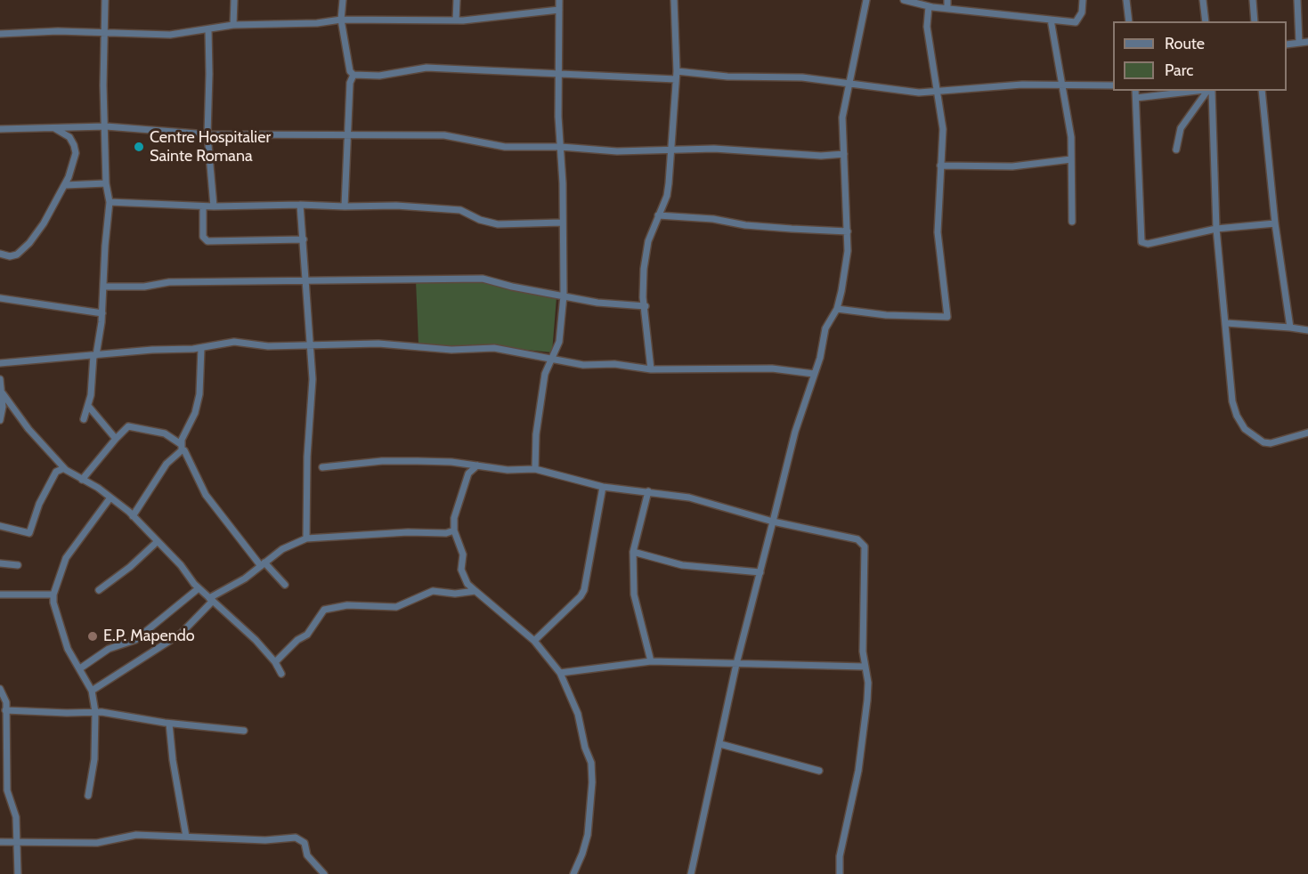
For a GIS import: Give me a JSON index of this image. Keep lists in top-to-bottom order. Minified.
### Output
{"places":["Centre Hospitalier Sainte Romana","E.P. Mapendo"],"legend":["Route","Parc"]}
